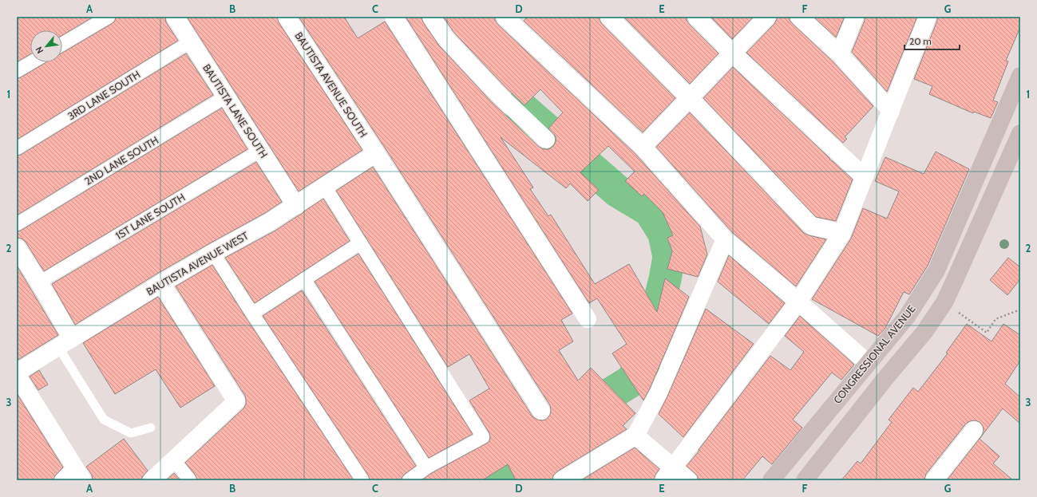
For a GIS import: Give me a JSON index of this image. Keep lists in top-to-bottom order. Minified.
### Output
{"streets":{"main road":["CONGRESSIONAL AVENUE"],"street":["BAUTISTA AVENUE SOUTH","3RD LANE SOUTH","BAUTISTA LANE SOUTH","2ND LANE SOUTH","1ST LANE SOUTH","BAUTISTA AVENUE WEST"]},"crossings":[["BAUTISTA AVENUE SOUTH","BAUTISTA AVENUE WEST"],["3RD LANE SOUTH","BAUTISTA LANE SOUTH"],["BAUTISTA LANE SOUTH","2ND LANE SOUTH"],["BAUTISTA LANE SOUTH","1ST LANE SOUTH"],["BAUTISTA LANE SOUTH","BAUTISTA AVENUE WEST"]],"scale_bar":"20 m","north":"bottom left","grid":{"columns":["A","B","C","D","E","F","G"],"rows":["1","2","3"]}}
